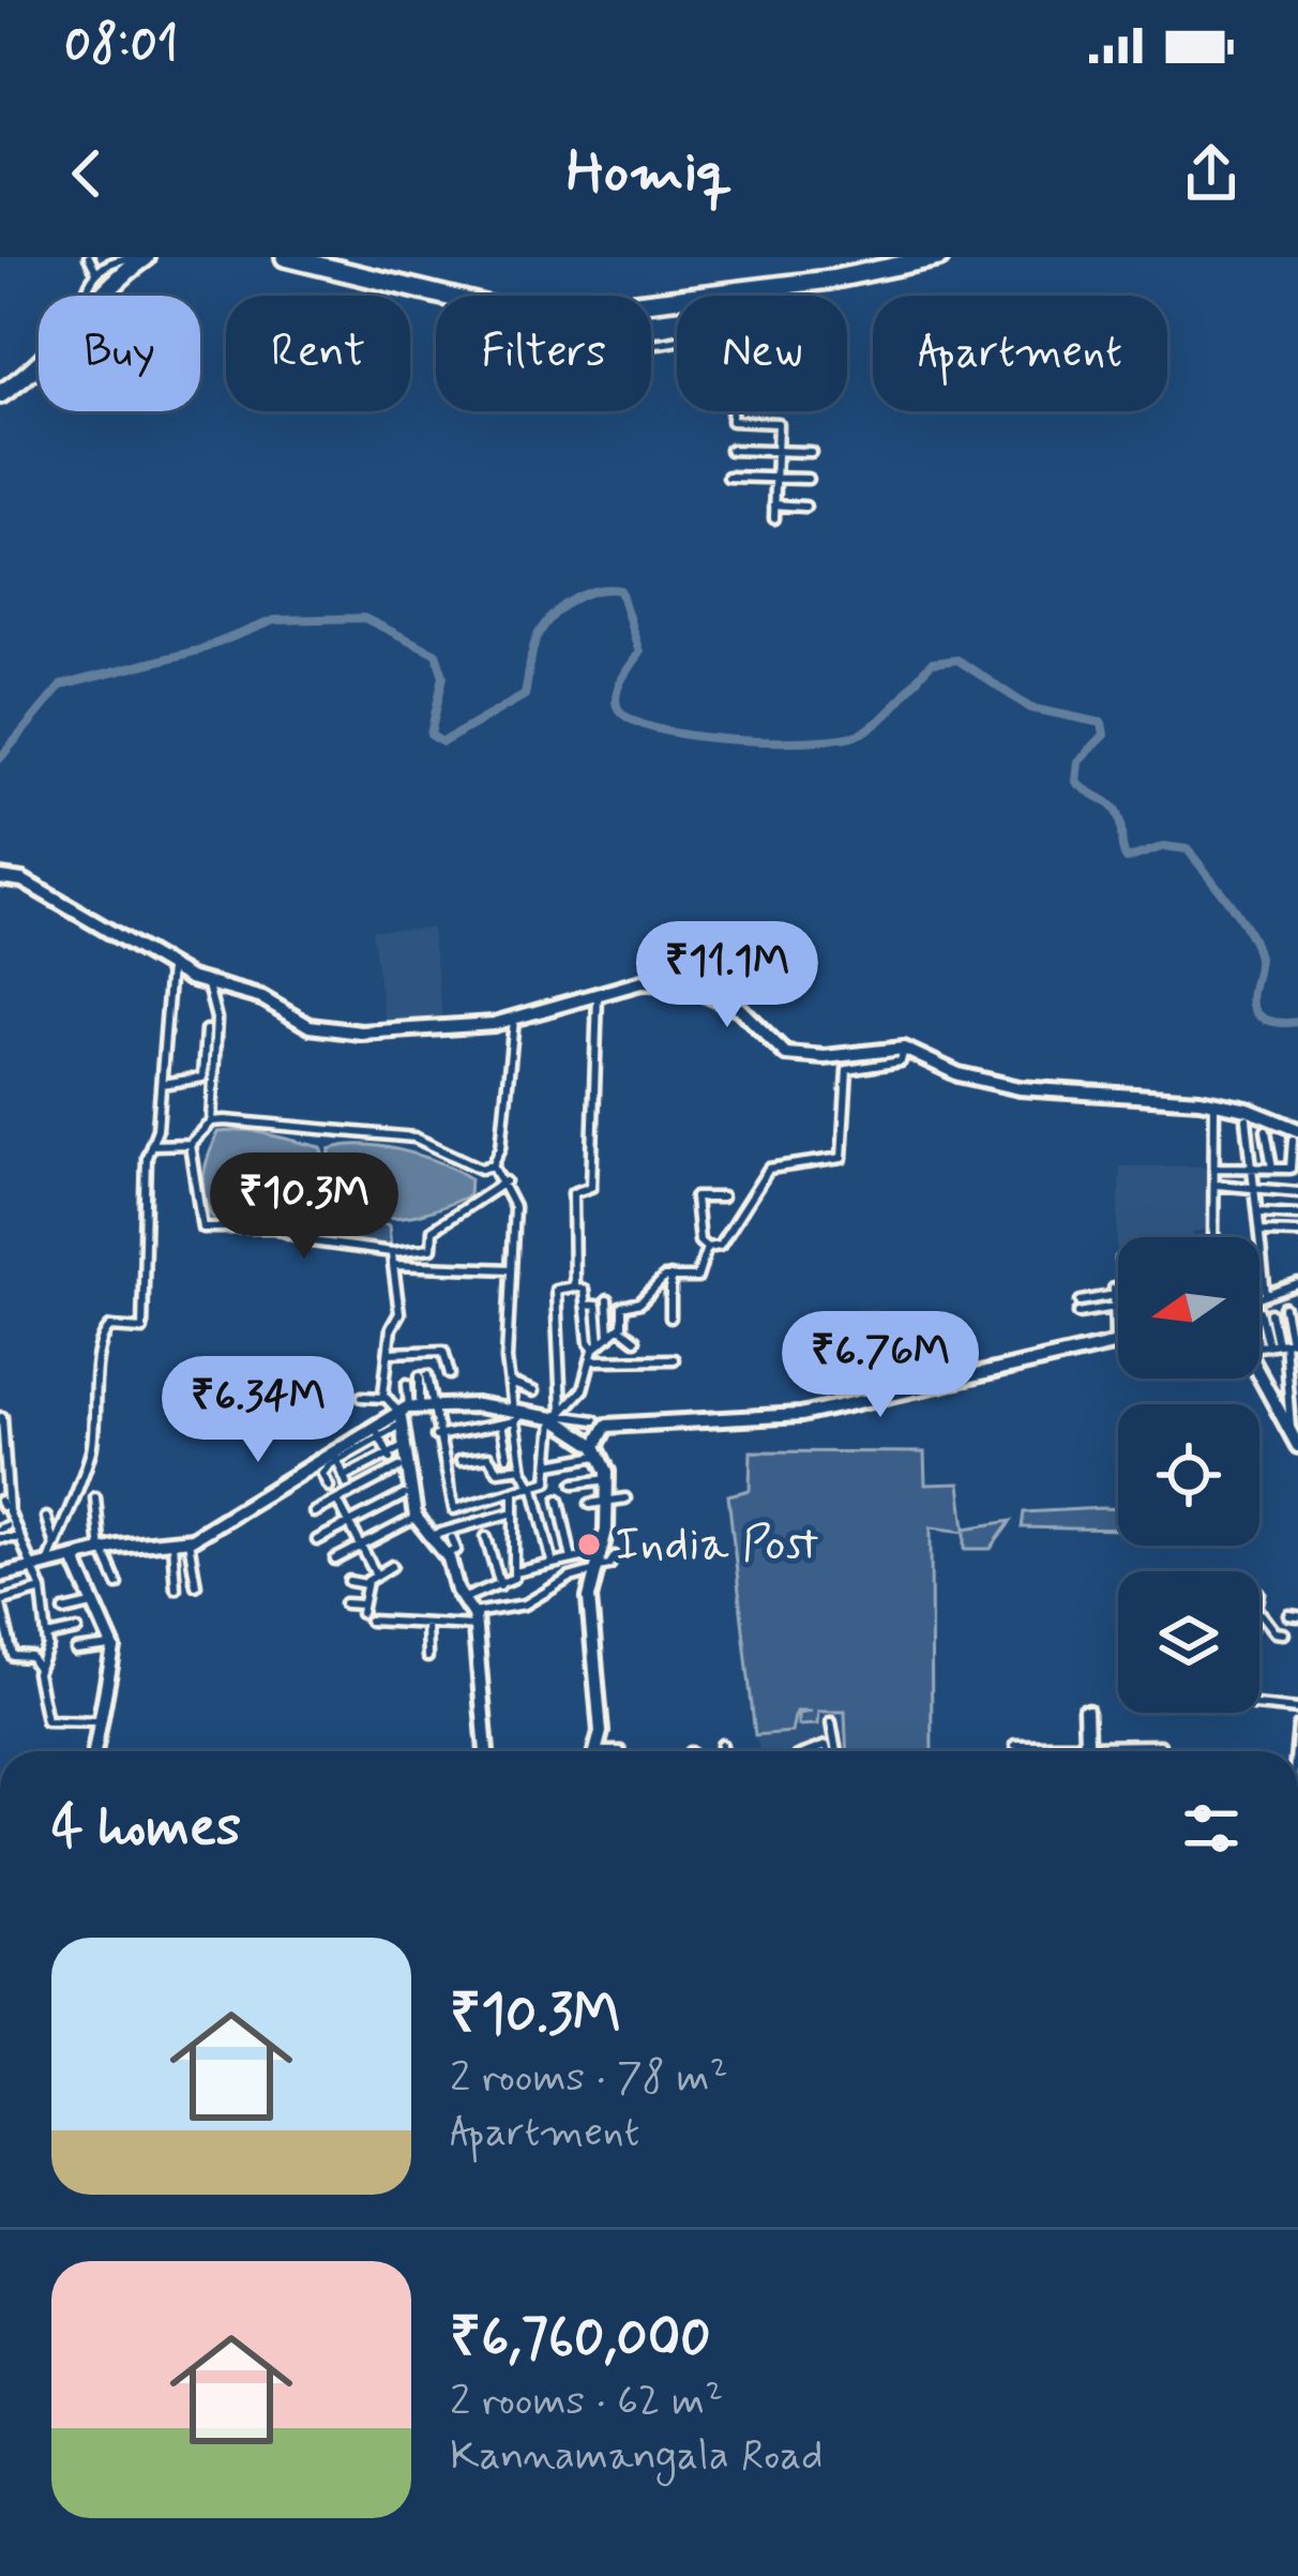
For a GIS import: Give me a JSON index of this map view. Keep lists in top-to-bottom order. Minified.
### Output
{"places":["India Post"],"north":"left","page":{"status":"08:01","header":"Homiq","chip":["Buy","Rent","Filters","New","Apartment"],"price":["₹11.1M","₹10.3M","₹6.76M","₹6.34M"],"heading":"4 homes","list":[{"name":"₹10.3M","note":"2 rooms · 78 m² · Apartment"},{"name":"₹6,760,000","note":"2 rooms · 62 m² · Kannamangala Road"}]}}
